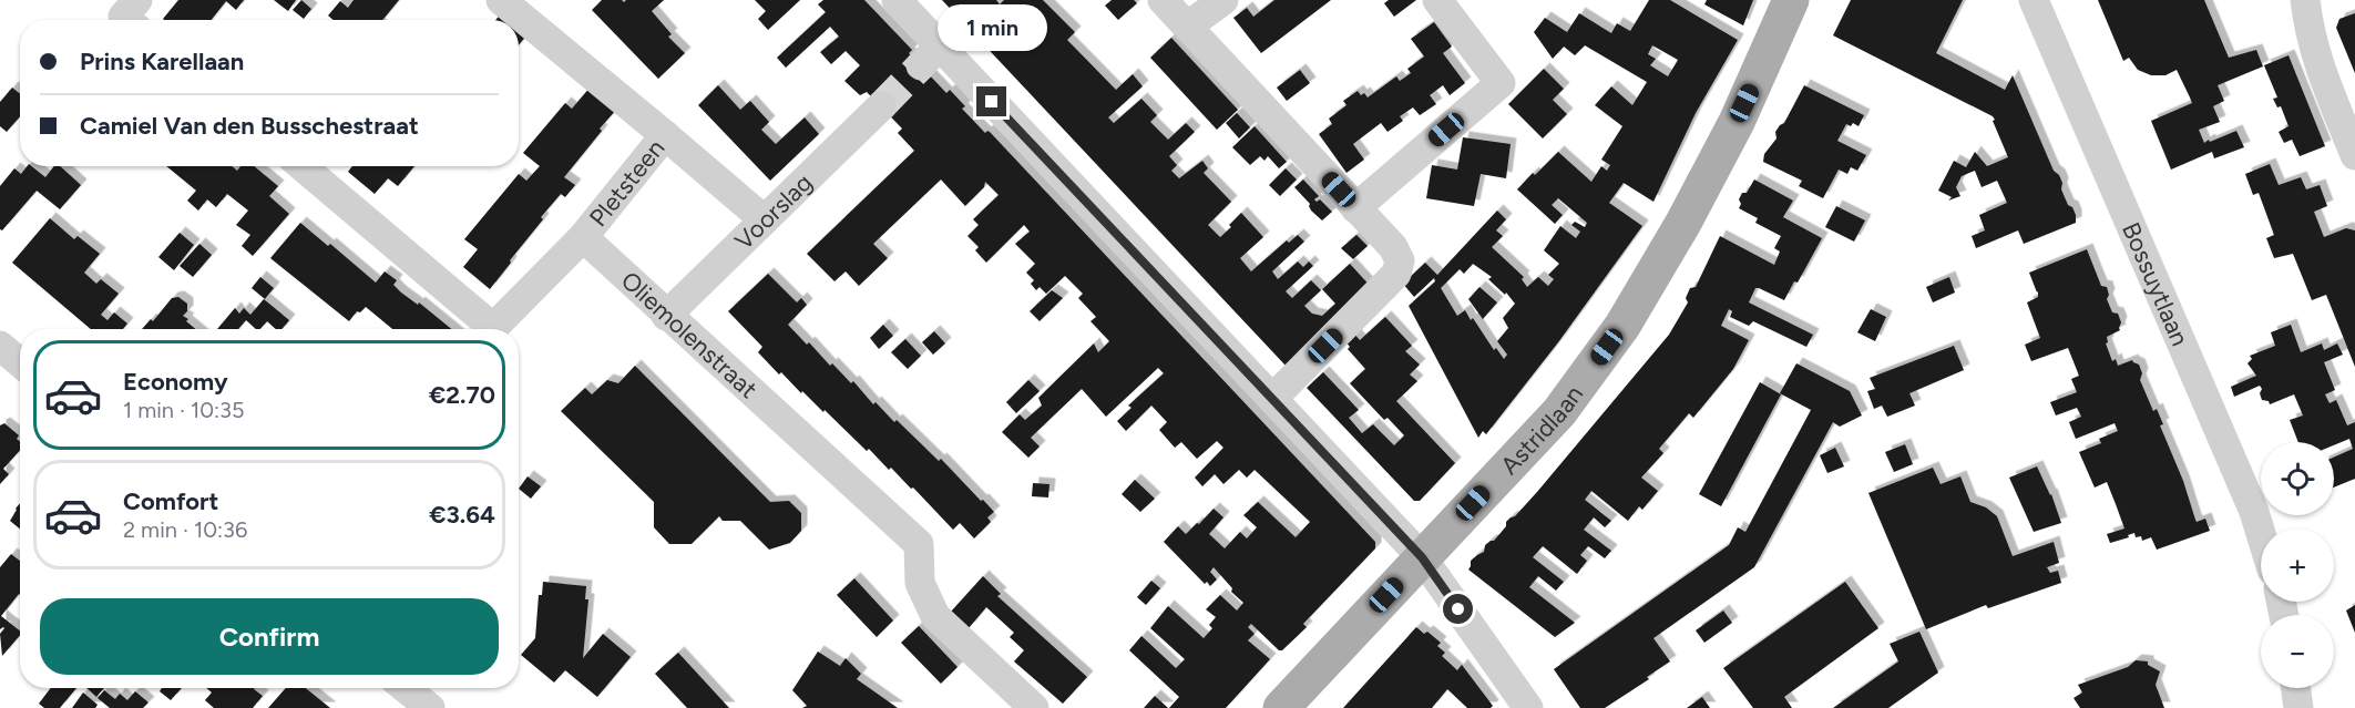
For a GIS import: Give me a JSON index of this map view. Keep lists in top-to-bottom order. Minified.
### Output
{"streets":{"main road":["Astridlaan"],"street":["Pletsteen","Voorslag","Bossuytlaan","Oliemolenstraat"]},"crossings":[["Pletsteen","Voorslag"],["Pletsteen","Oliemolenstraat"],["Voorslag","Oliemolenstraat"]],"page":{"bubble":"1 min","banner":["Prins Karellaan","Camiel Van den Busschestraat"],"list":[{"name":"Economy","note":"1 min · 10:35","value":"€2.70"},{"name":"Comfort","note":"2 min · 10:36","value":"€3.64"}],"map_buttons":["+","−"],"buttons":"Confirm"}}
